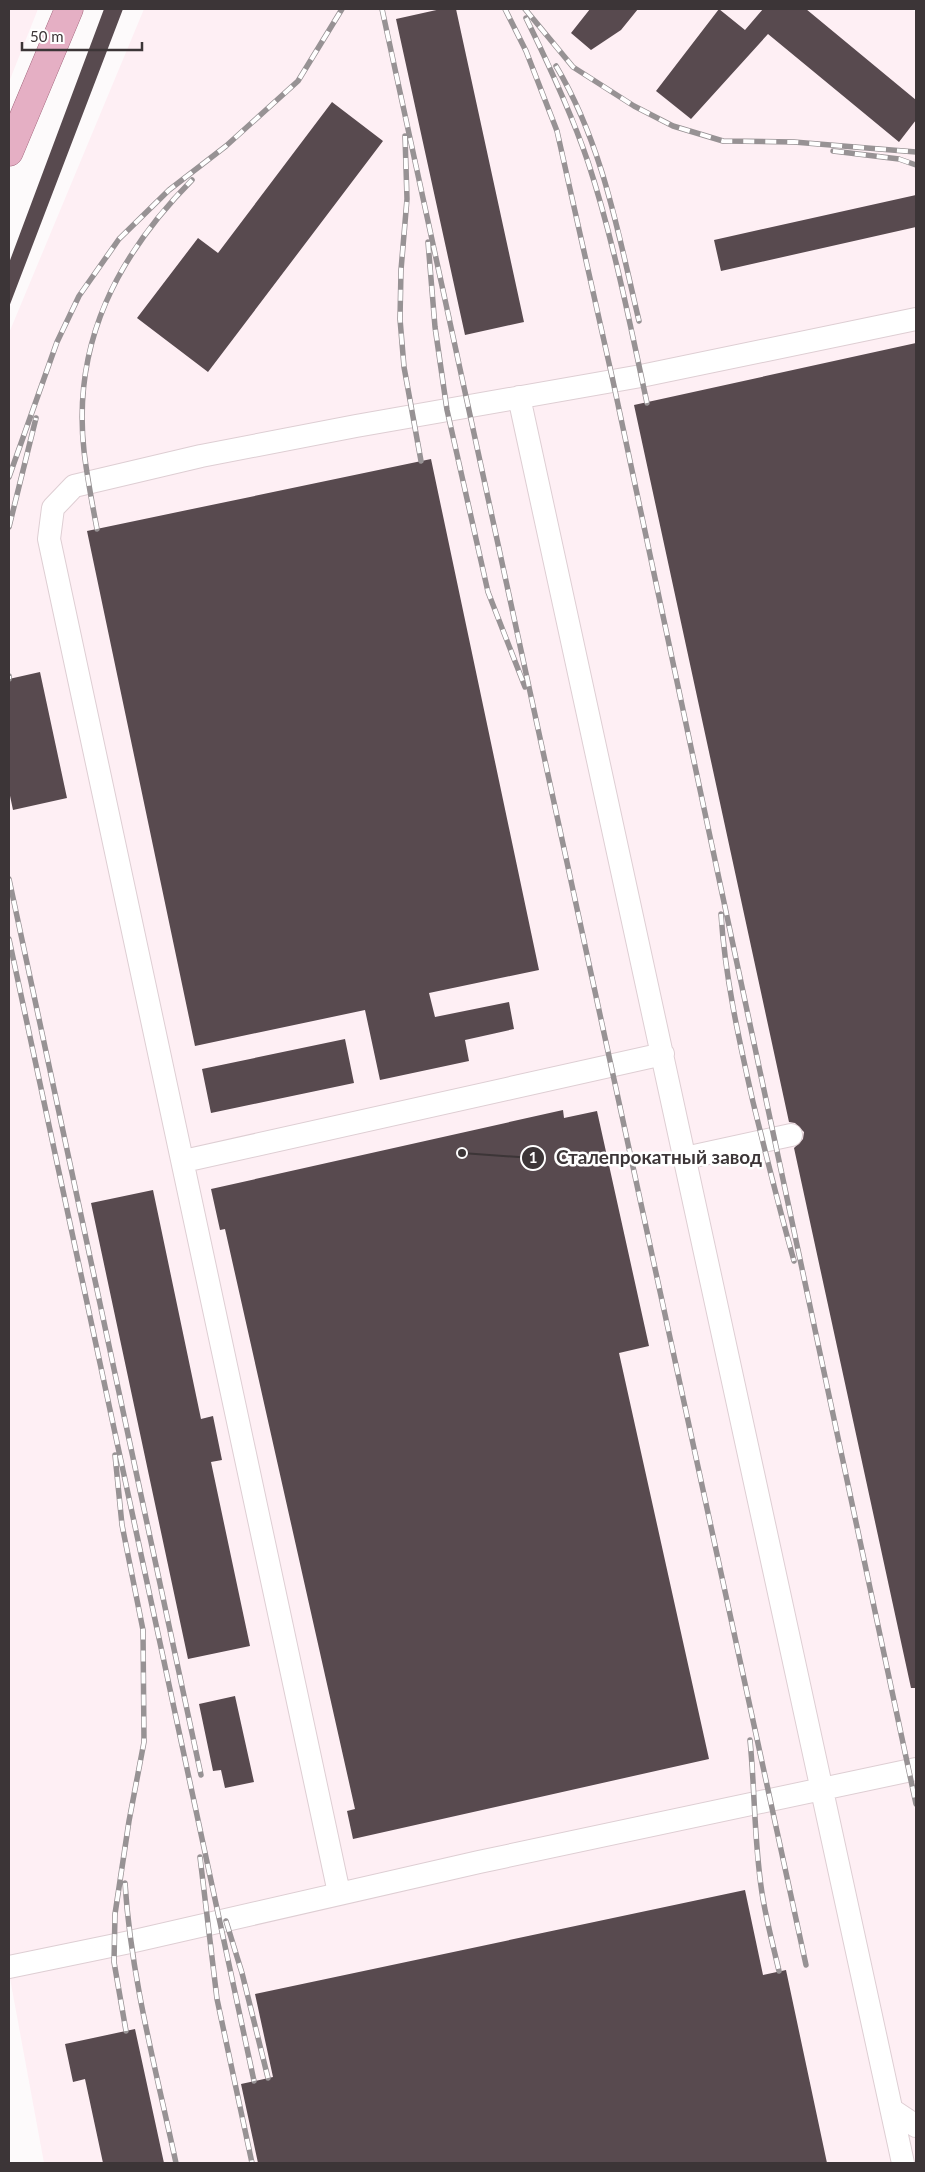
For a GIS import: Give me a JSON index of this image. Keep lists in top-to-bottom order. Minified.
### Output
{"places":["Сталепрокатный завод"],"scale_bar":"50 m"}
